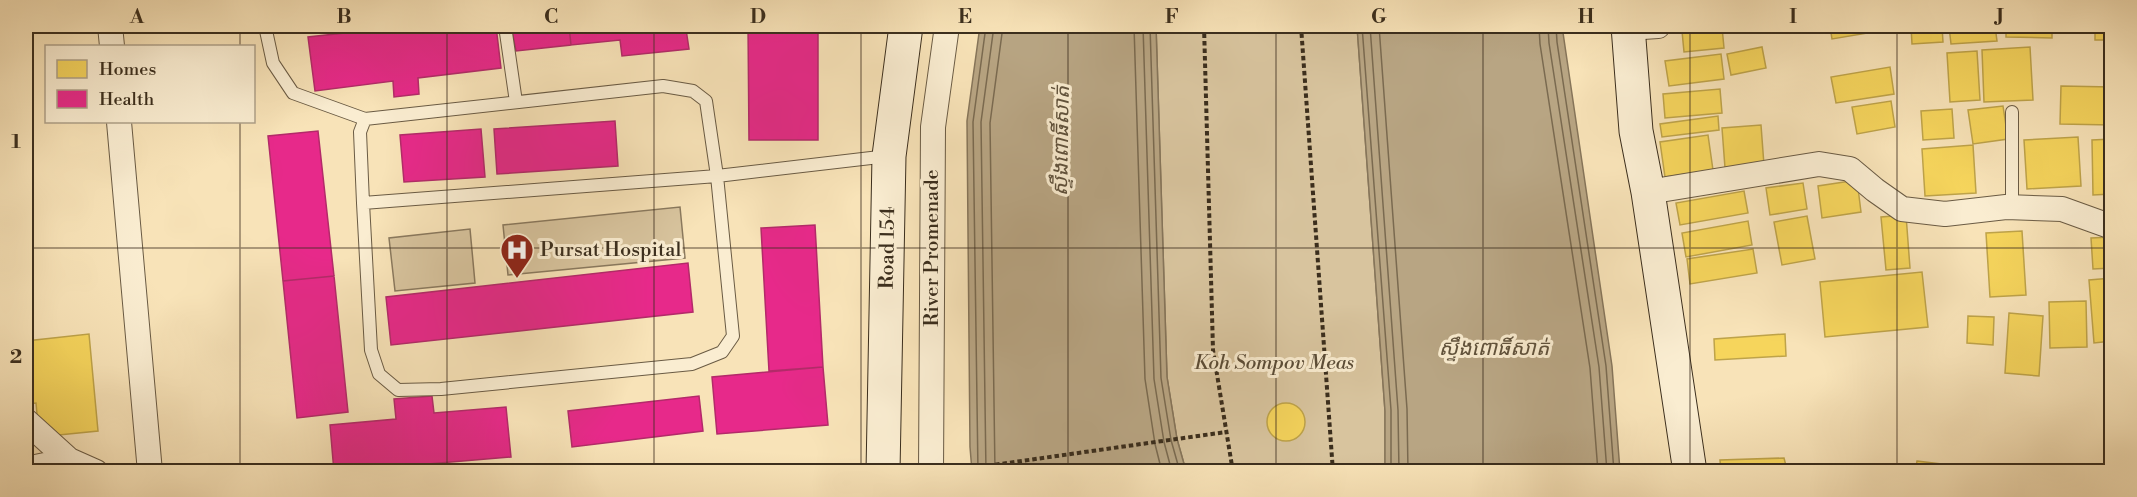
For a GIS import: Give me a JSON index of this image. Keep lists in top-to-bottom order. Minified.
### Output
{"streets":{"street":["Road 154","River Promenade"]},"water":["ស្ទឹងពោធិ៍សាត់"],"parks":["Koh Sompov Meas"],"places":{"hospital":["Pursat Hospital"]},"legend":["Homes","Health"],"grid":{"columns":["A","B","C","D","E","F","G","H","I","J"],"rows":["1","2"]}}
